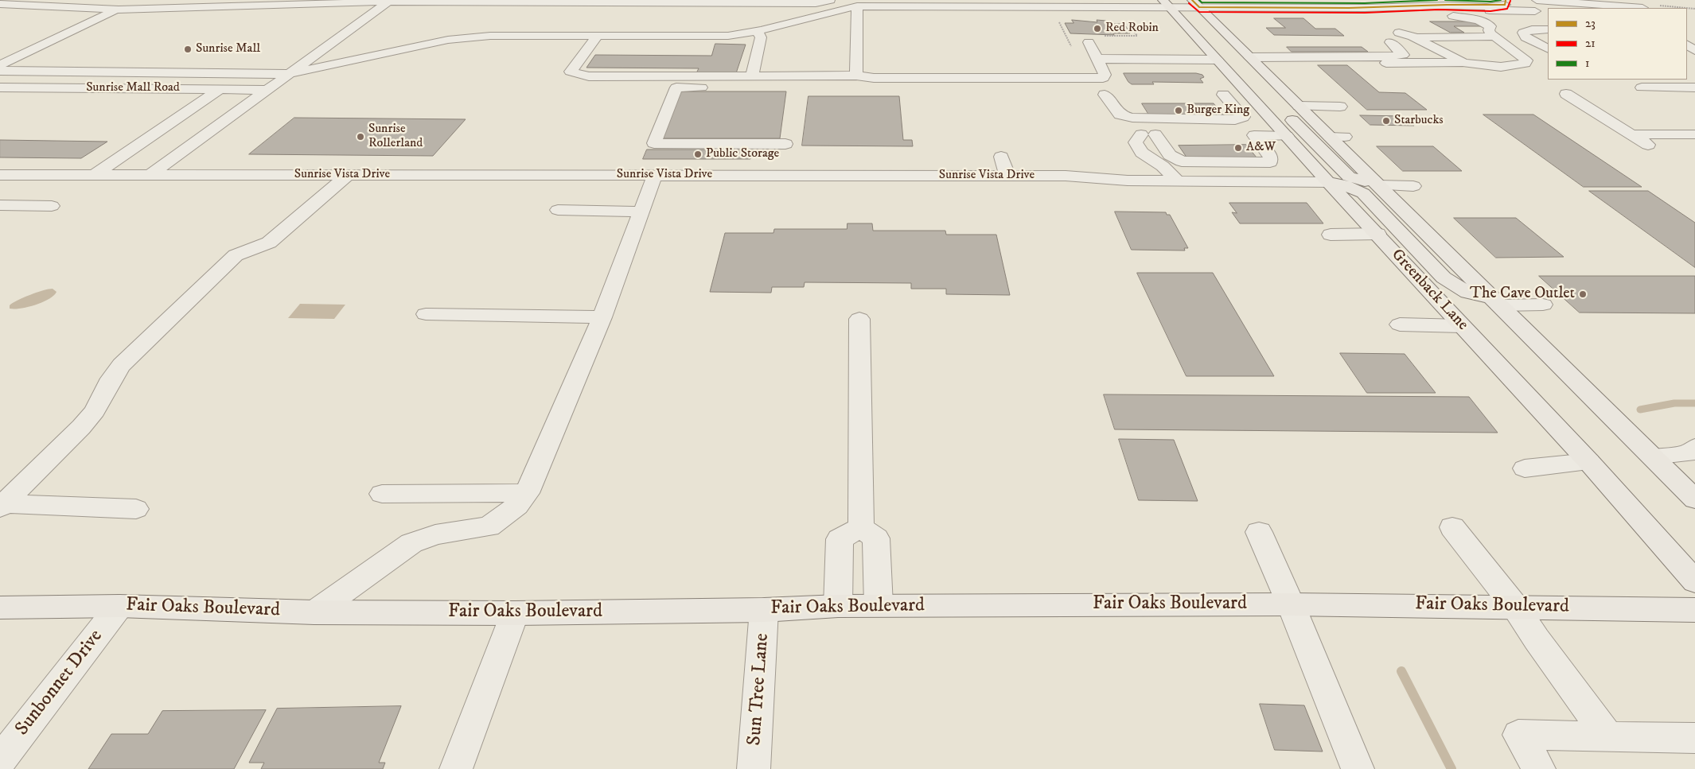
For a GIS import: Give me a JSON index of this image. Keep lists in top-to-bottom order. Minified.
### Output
{"streets":{"main road":["Greenback Lane","Fair Oaks Boulevard"],"street":["Sunrise Mall Road","Sunrise Vista Drive","Sunbonnet Drive","Sun Tree Lane"]},"crossings":[["Sunrise Vista Drive","Greenback Lane"],["Fair Oaks Boulevard","Sunbonnet Drive"],["Fair Oaks Boulevard","Sun Tree Lane"]],"places":["Red Robin","Sunrise Mall","Burger King","Starbucks","Sunrise Rollerland","A&W","Public Storage","The Cave Outlet"],"lines":["transit line 23","transit line 1","transit line 21"],"legend":["23","21","1"]}
